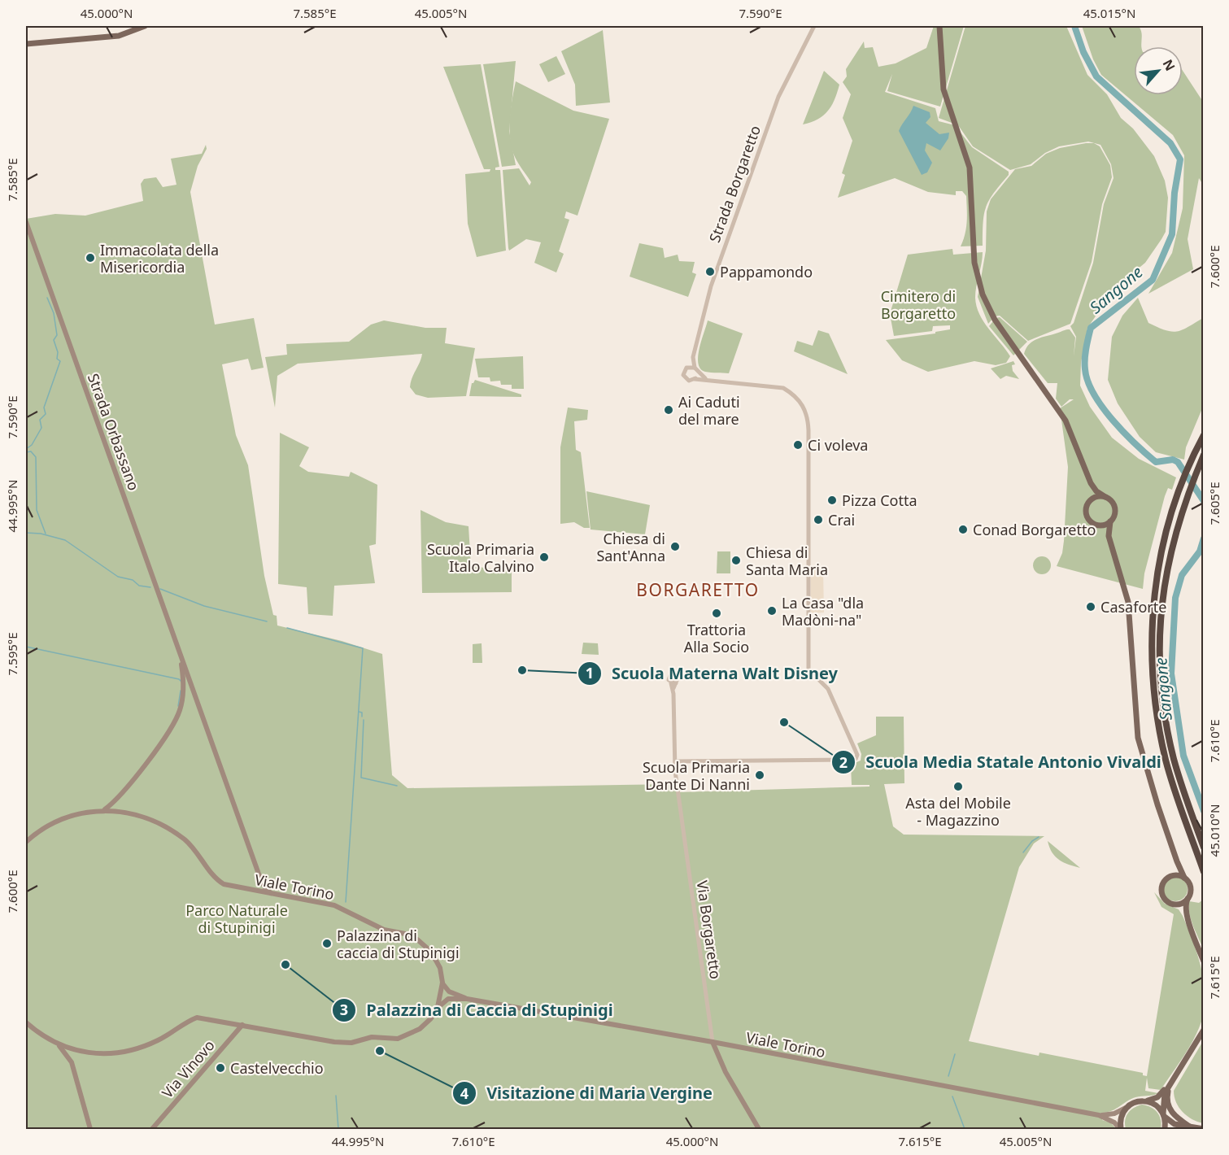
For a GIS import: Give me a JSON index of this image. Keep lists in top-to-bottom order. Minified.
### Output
{"streets":{"main road":["Strada Orbassano","Viale Torino","Via Vinovo"],"street":["Strada Borgaretto","Via Borgaretto"]},"crossings":[["Strada Orbassano","Viale Torino"],["Viale Torino","Via Borgaretto"],["Viale Torino","Via Vinovo"]],"districts":["BORGARETTO"],"water":["Sangone"],"parks":["Cimitero di Borgaretto","Parco Naturale di Stupinigi"],"places":["Immacolata della Misericordia","Pappamondo","Ai Caduti del mare","Ci voleva","Pizza Cotta","Crai","Conad Borgaretto","Chiesa di Sant'Anna","Scuola Primaria Italo Calvino","Chiesa di Santa Maria","Casaforte","La Casa \"dla Madòni-na\"","Trattoria Alla Socio","Scuola Materna Walt Disney","Scuola Media Statale Antonio Vivaldi","Scuola Primaria Dante Di Nanni","Asta del Mobile - Magazzino","Palazzina di caccia di Stupinigi","Palazzina di Caccia di Stupinigi","Visitazione di Maria Vergine","Castelvecchio"],"north":"top right","coordinates":["45.000°N","7.585°E","45.005°N","7.590°E","45.015°N","7.600°E","7.605°E","44.995°N","7.595°E","7.610°E","45.010°N","7.615°E"]}
